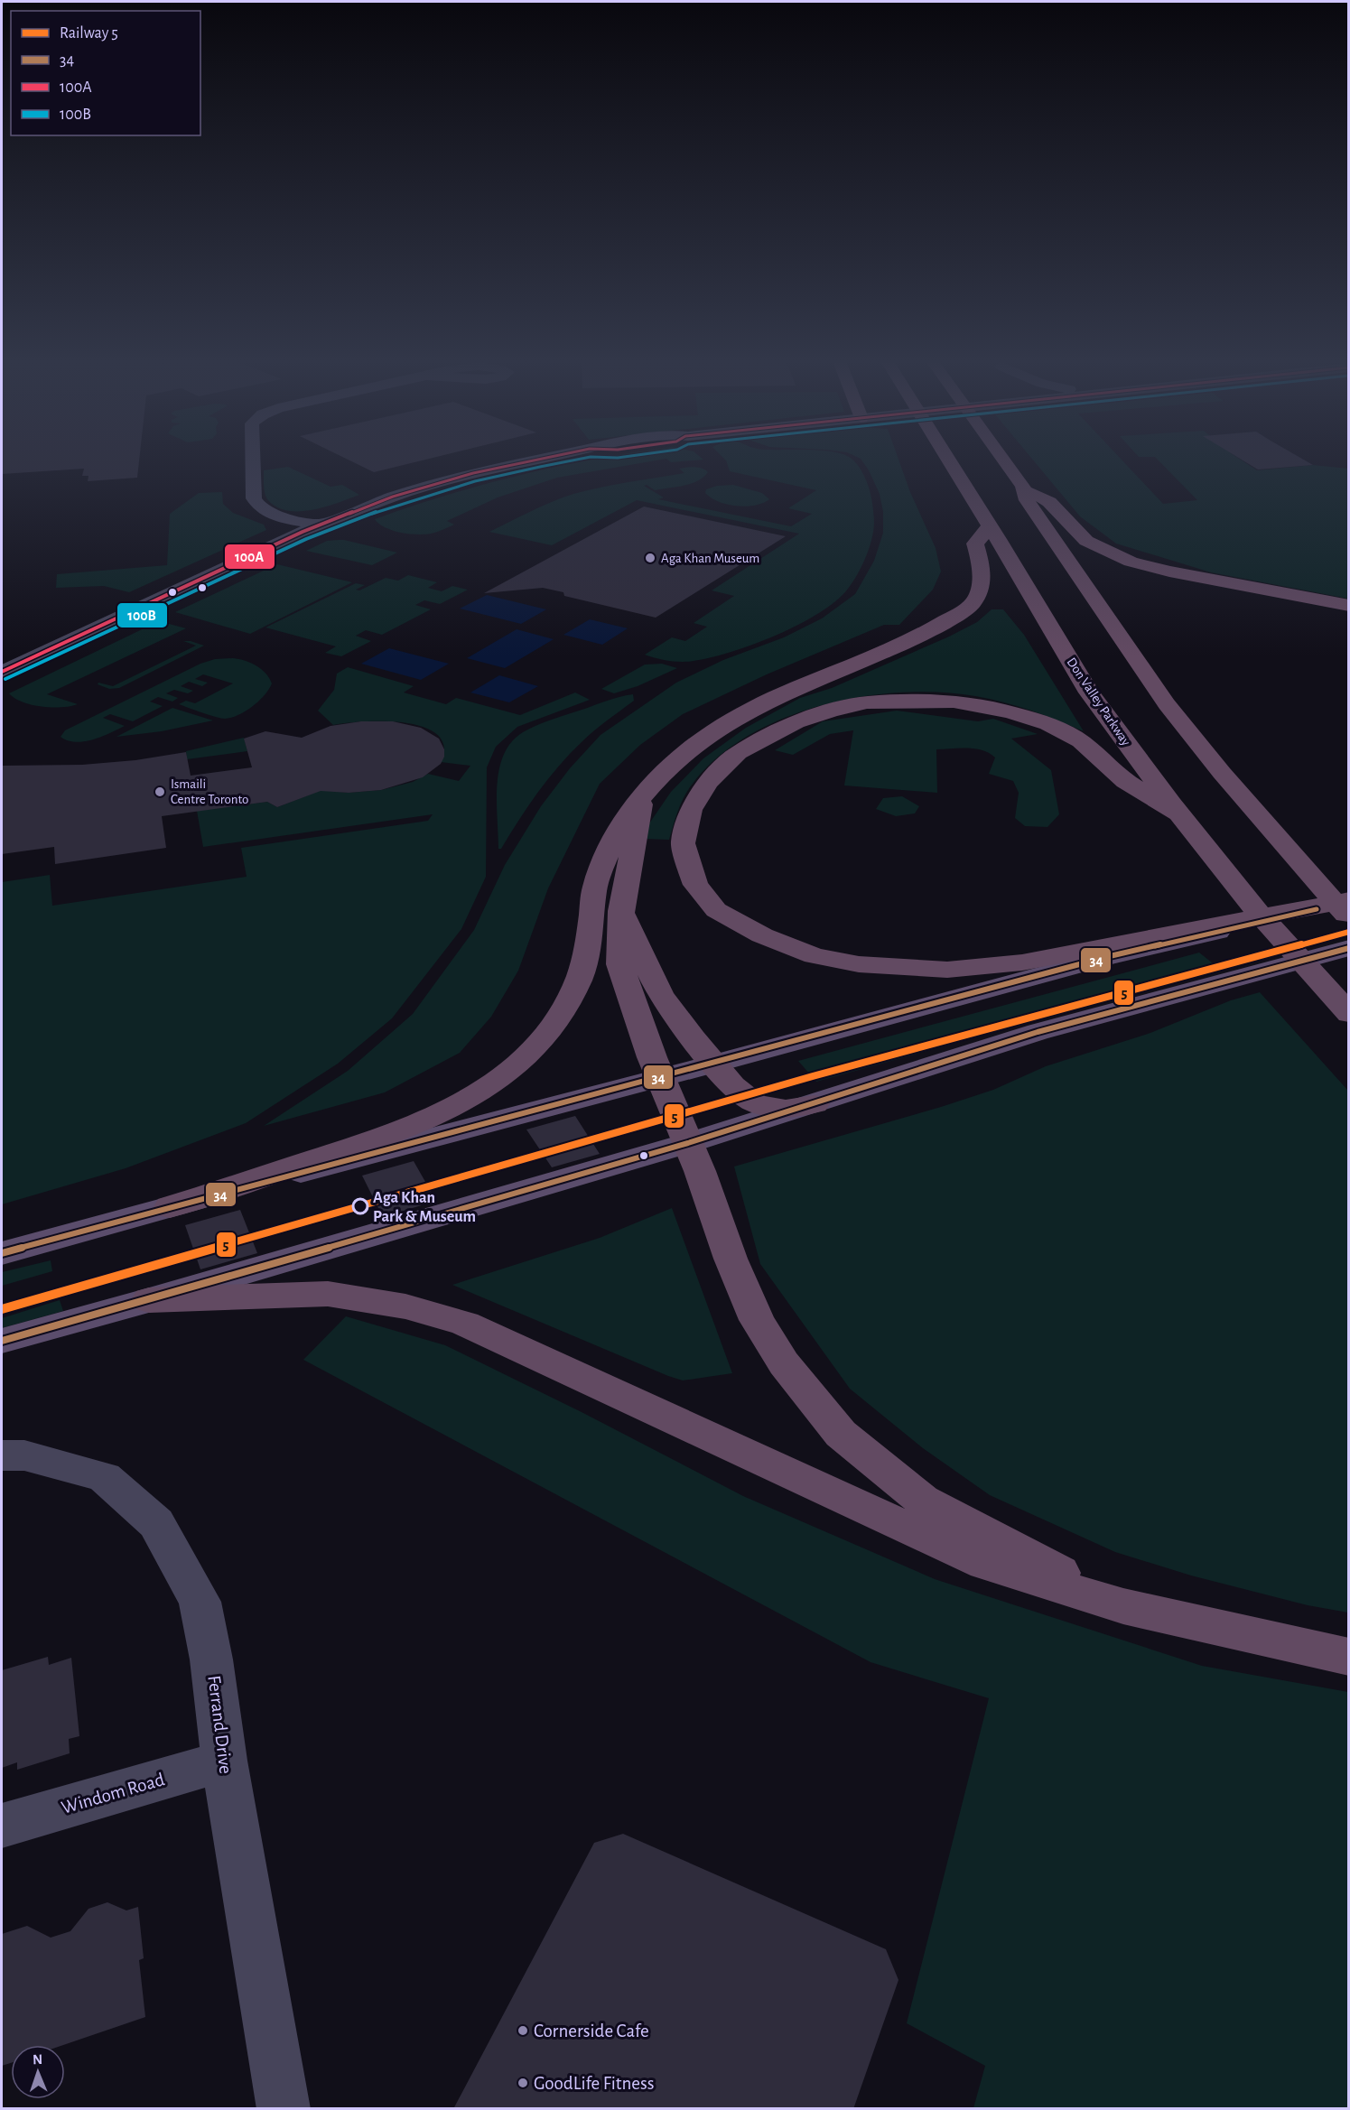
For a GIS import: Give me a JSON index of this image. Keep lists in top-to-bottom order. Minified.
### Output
{"streets":{"highway":["Don Valley Parkway"],"street":["Ferrand Drive","Windom Road"]},"crossings":[["Ferrand Drive","Windom Road"]],"places":["Aga Khan Museum","Ismaili Centre Toronto","Aga Khan Park & Museum","Cornerside Cafe","GoodLife Fitness"],"lines":["transit line 100A","transit line 100B","transit line 34","rail line 5"],"legend":["Railway 5","34","100A","100B"],"north":"top"}
